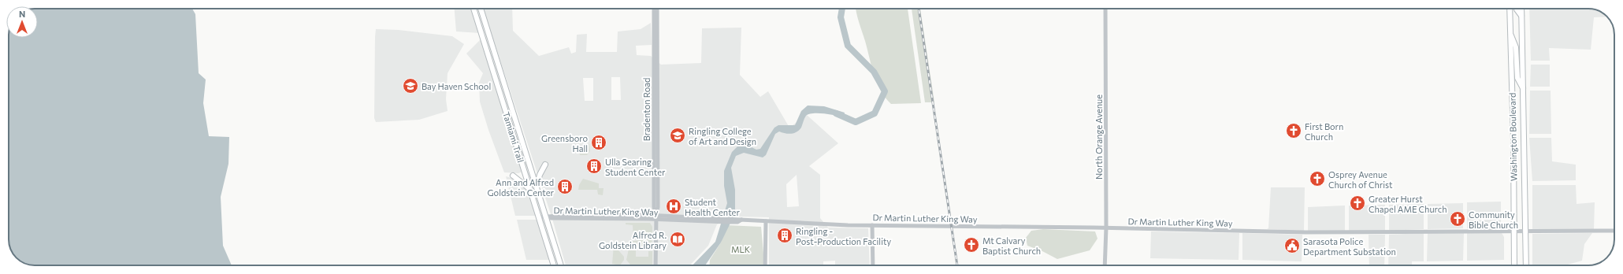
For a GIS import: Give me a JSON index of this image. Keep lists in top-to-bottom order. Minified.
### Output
{"streets":{"main road":["Tamiami Trail","Washington Boulevard"],"street":["Bradenton Road","North Orange Avenue","Dr Martin Luther King Way"]},"crossings":[["Bradenton Road","Dr Martin Luther King Way"],["Tamiami Trail","Dr Martin Luther King Way"],["North Orange Avenue","Dr Martin Luther King Way"],["Washington Boulevard","Dr Martin Luther King Way"]],"parks":["MLK"],"places":{"school or university":["Bay Haven School","Ringling College of Art and Design"],"church":["First Born Church","Osprey Avenue Church of Christ","Greater Hurst Chapel AME Church","Community Bible Church","Mt Calvary Baptist Church"],"building":["Greensboro Hall","Ulla Searing Student Center","Ann and Alfred Goldstein Center","Ringling - Post-Production Facility"],"hospital":["Student Health Center"],"library":["Alfred R. Goldstein Library"],"public building":["Sarasota Police Department Substation"]},"north":"top"}
